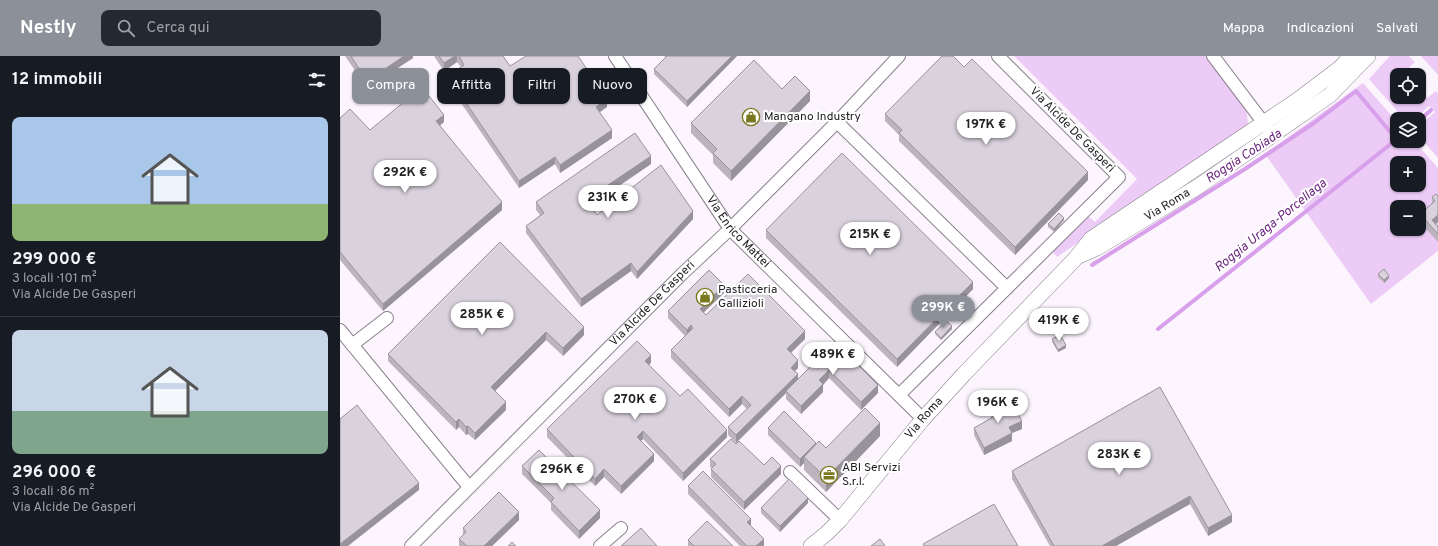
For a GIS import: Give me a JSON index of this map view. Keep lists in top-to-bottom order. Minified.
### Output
{"streets":{"street":["Via Alcide De Gasperi","Via Roma","Via Enrico Mattei"]},"crossings":[["Via Alcide De Gasperi","Via Enrico Mattei"],["Via Roma","Via Enrico Mattei"]],"water":["Roggia Cobiada","Roggia Uraga-Porcellaga"],"places":{"shop":["Mangano Industry","Pasticceria Gallizioli"],"office":["ABI Servizi S.r.l."]},"page":{"header":"Nestly","search":"Cerca qui","nav":["Mappa","Indicazioni","Salvati"],"heading":"12 immobili","map_buttons":["+","−"],"chip":["Compra","Affitta","Filtri","Nuovo"],"list":[{"name":"299 000 €","note":"3 locali · 101 m² · Via Alcide De Gasperi"},{"name":"296 000 €","note":"3 locali · 86 m² · Via Alcide De Gasperi"}],"price":["197K €","292K €","231K €","215K €","299K €","285K €","419K €","489K €","270K €","196K €","283K €","296K €"]}}
